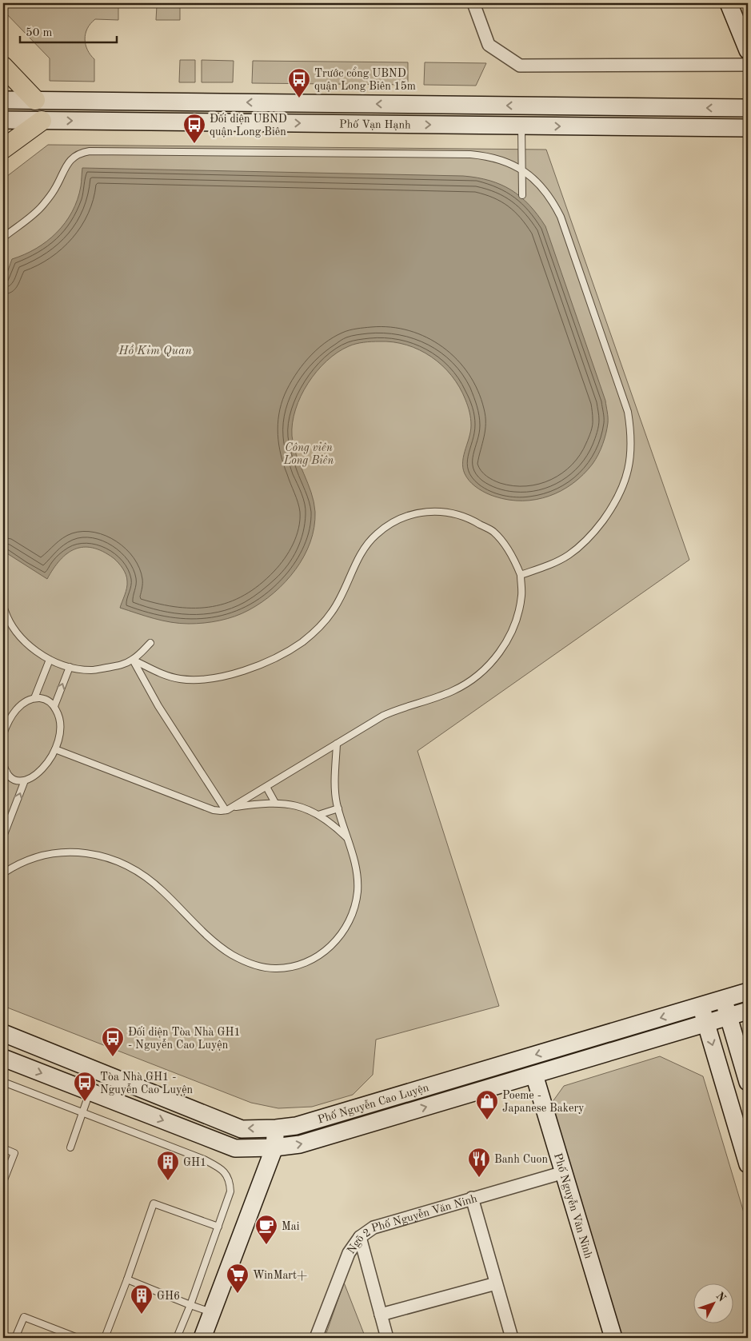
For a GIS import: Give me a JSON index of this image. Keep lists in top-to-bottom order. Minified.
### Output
{"streets":{"street":["Phố Vạn Hạnh","Phố Nguyễn Cao Luyện","Phố Nguyễn Văn Ninh","Ngõ 2 Phố Nguyễn Văn Ninh"]},"crossings":[["Phố Nguyễn Cao Luyện","Phố Nguyễn Văn Ninh"],["Phố Nguyễn Văn Ninh","Ngõ 2 Phố Nguyễn Văn Ninh"]],"water":["Hồ Kim Quan"],"parks":["Công viên Long Biên"],"places":{"bus stop":["Trước cổng UBND quận Long Biên 15m","Đối diện UBND quận Long Biên","Đối diện Tòa Nhà GH1 - Nguyễn Cao Luyện","Tòa Nhà GH1 - Nguyễn Cao Luyện"],"shop":["Poeme - Japanese Bakery"],"restaurant":["Banh Cuon"],"building":["GH1","GH6"],"cafe":["Mai"],"supermarket":["WinMart+"]},"scale_bar":"50 m","north":"top right"}
